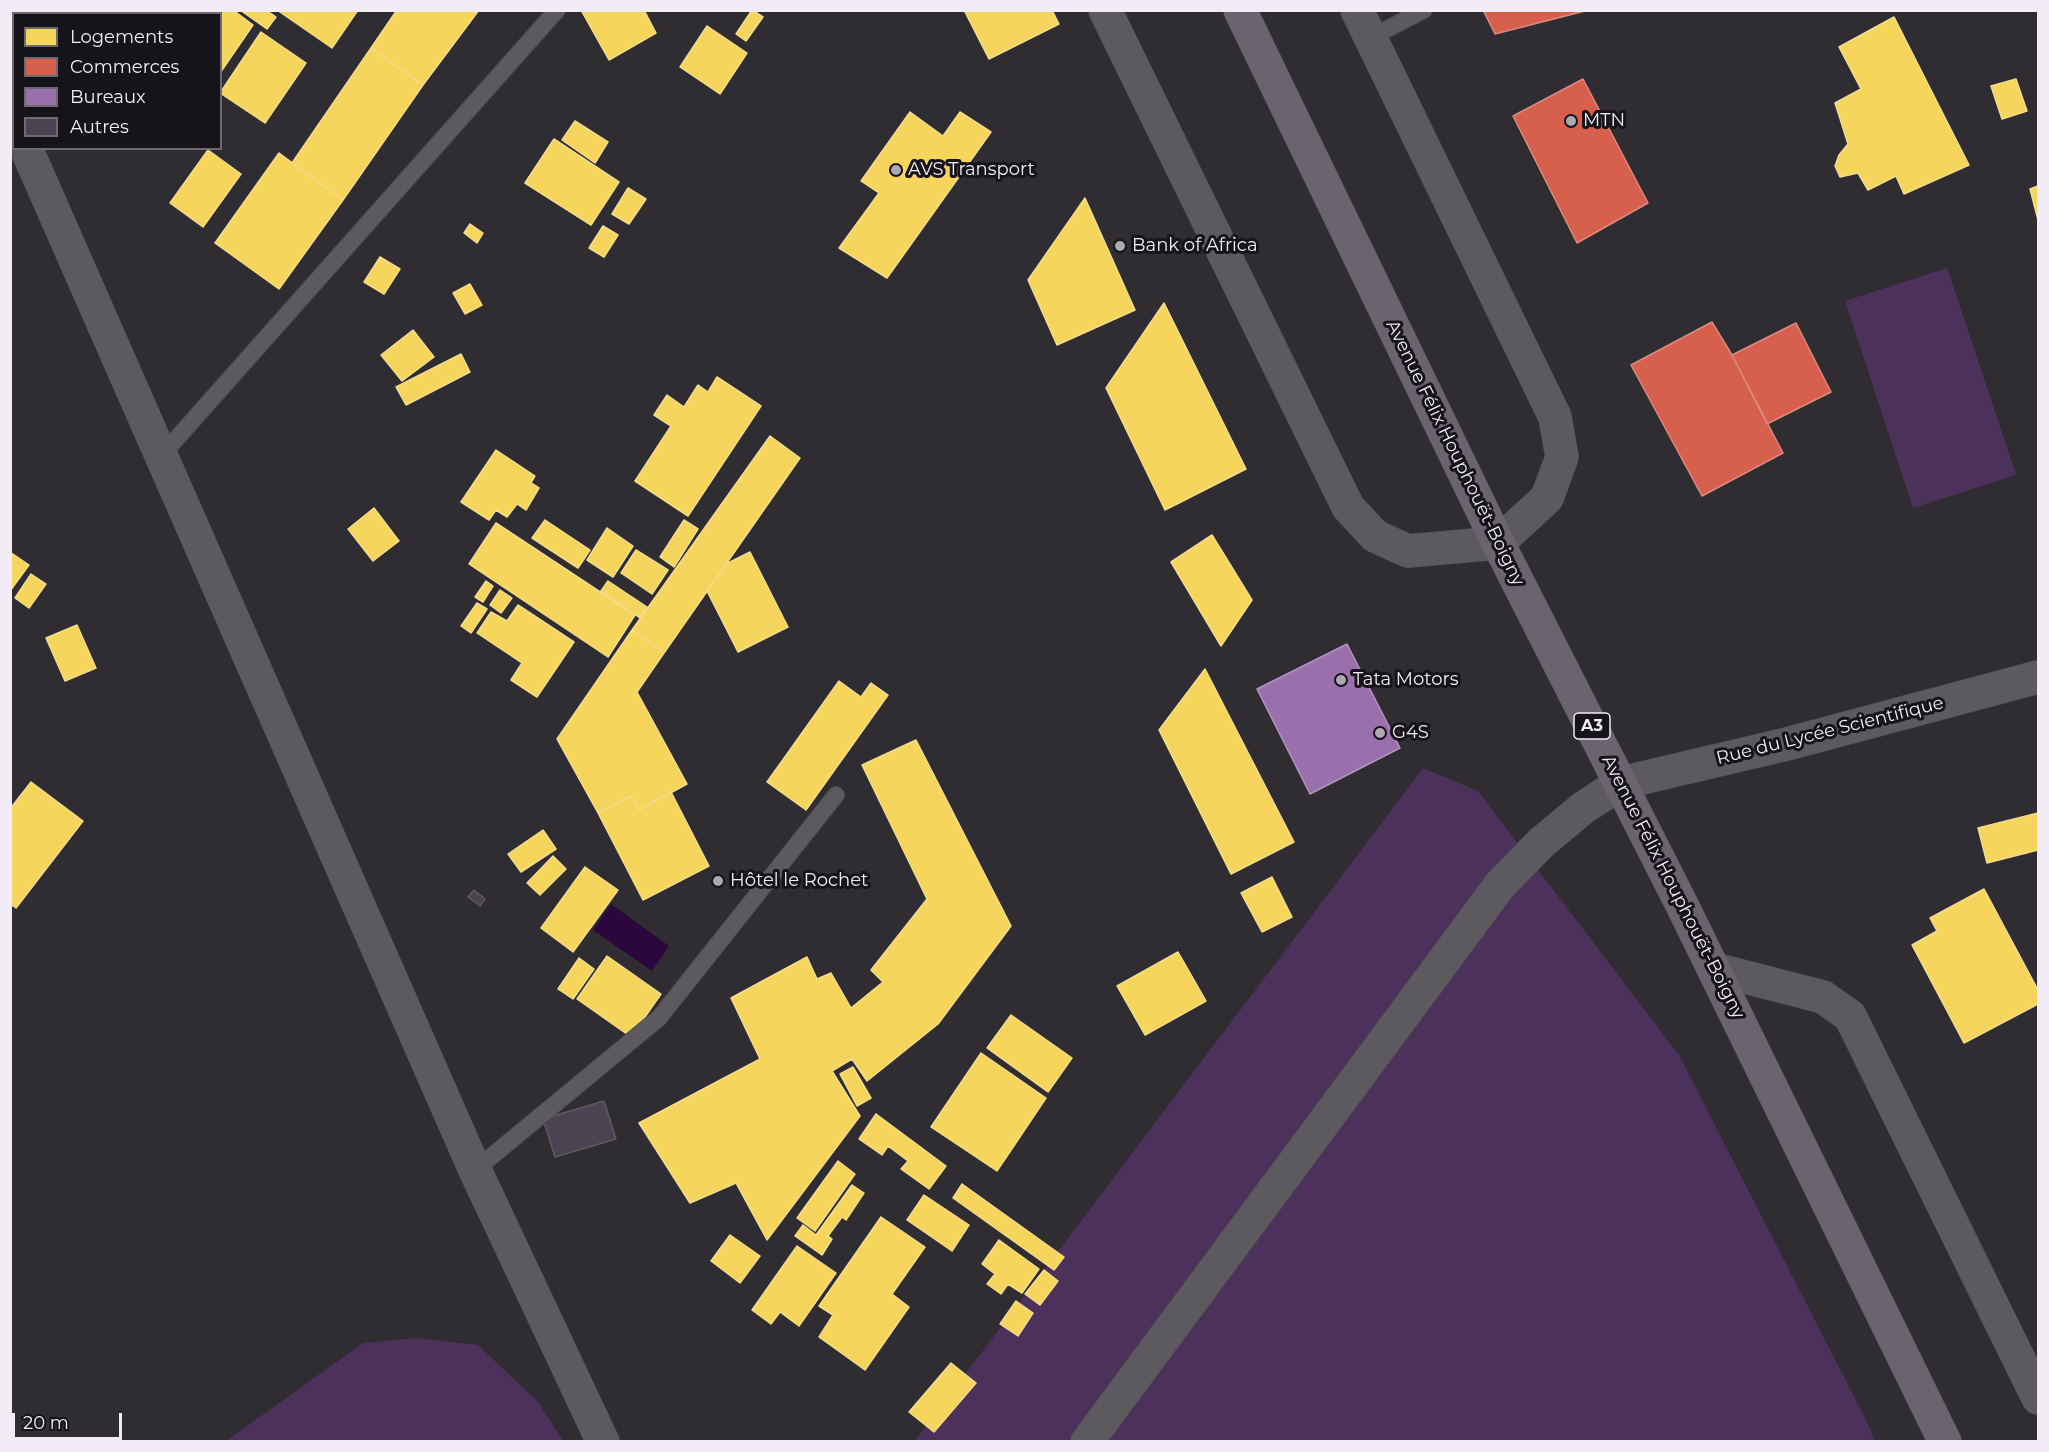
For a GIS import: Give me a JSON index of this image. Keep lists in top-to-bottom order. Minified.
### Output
{"streets":{"highway":["Avenue Félix Houphouët-Boigny","A3"],"street":["Rue du Lycée Scientifique"]},"crossings":[["Avenue Félix Houphouët-Boigny","Rue du Lycée Scientifique"]],"places":["MTN","AVS Transport","Bank of Africa","Tata Motors","G4S","Hôtel le Rochet"],"legend":["Logements","Commerces","Bureaux","Autres"],"scale_bar":"20 m"}
